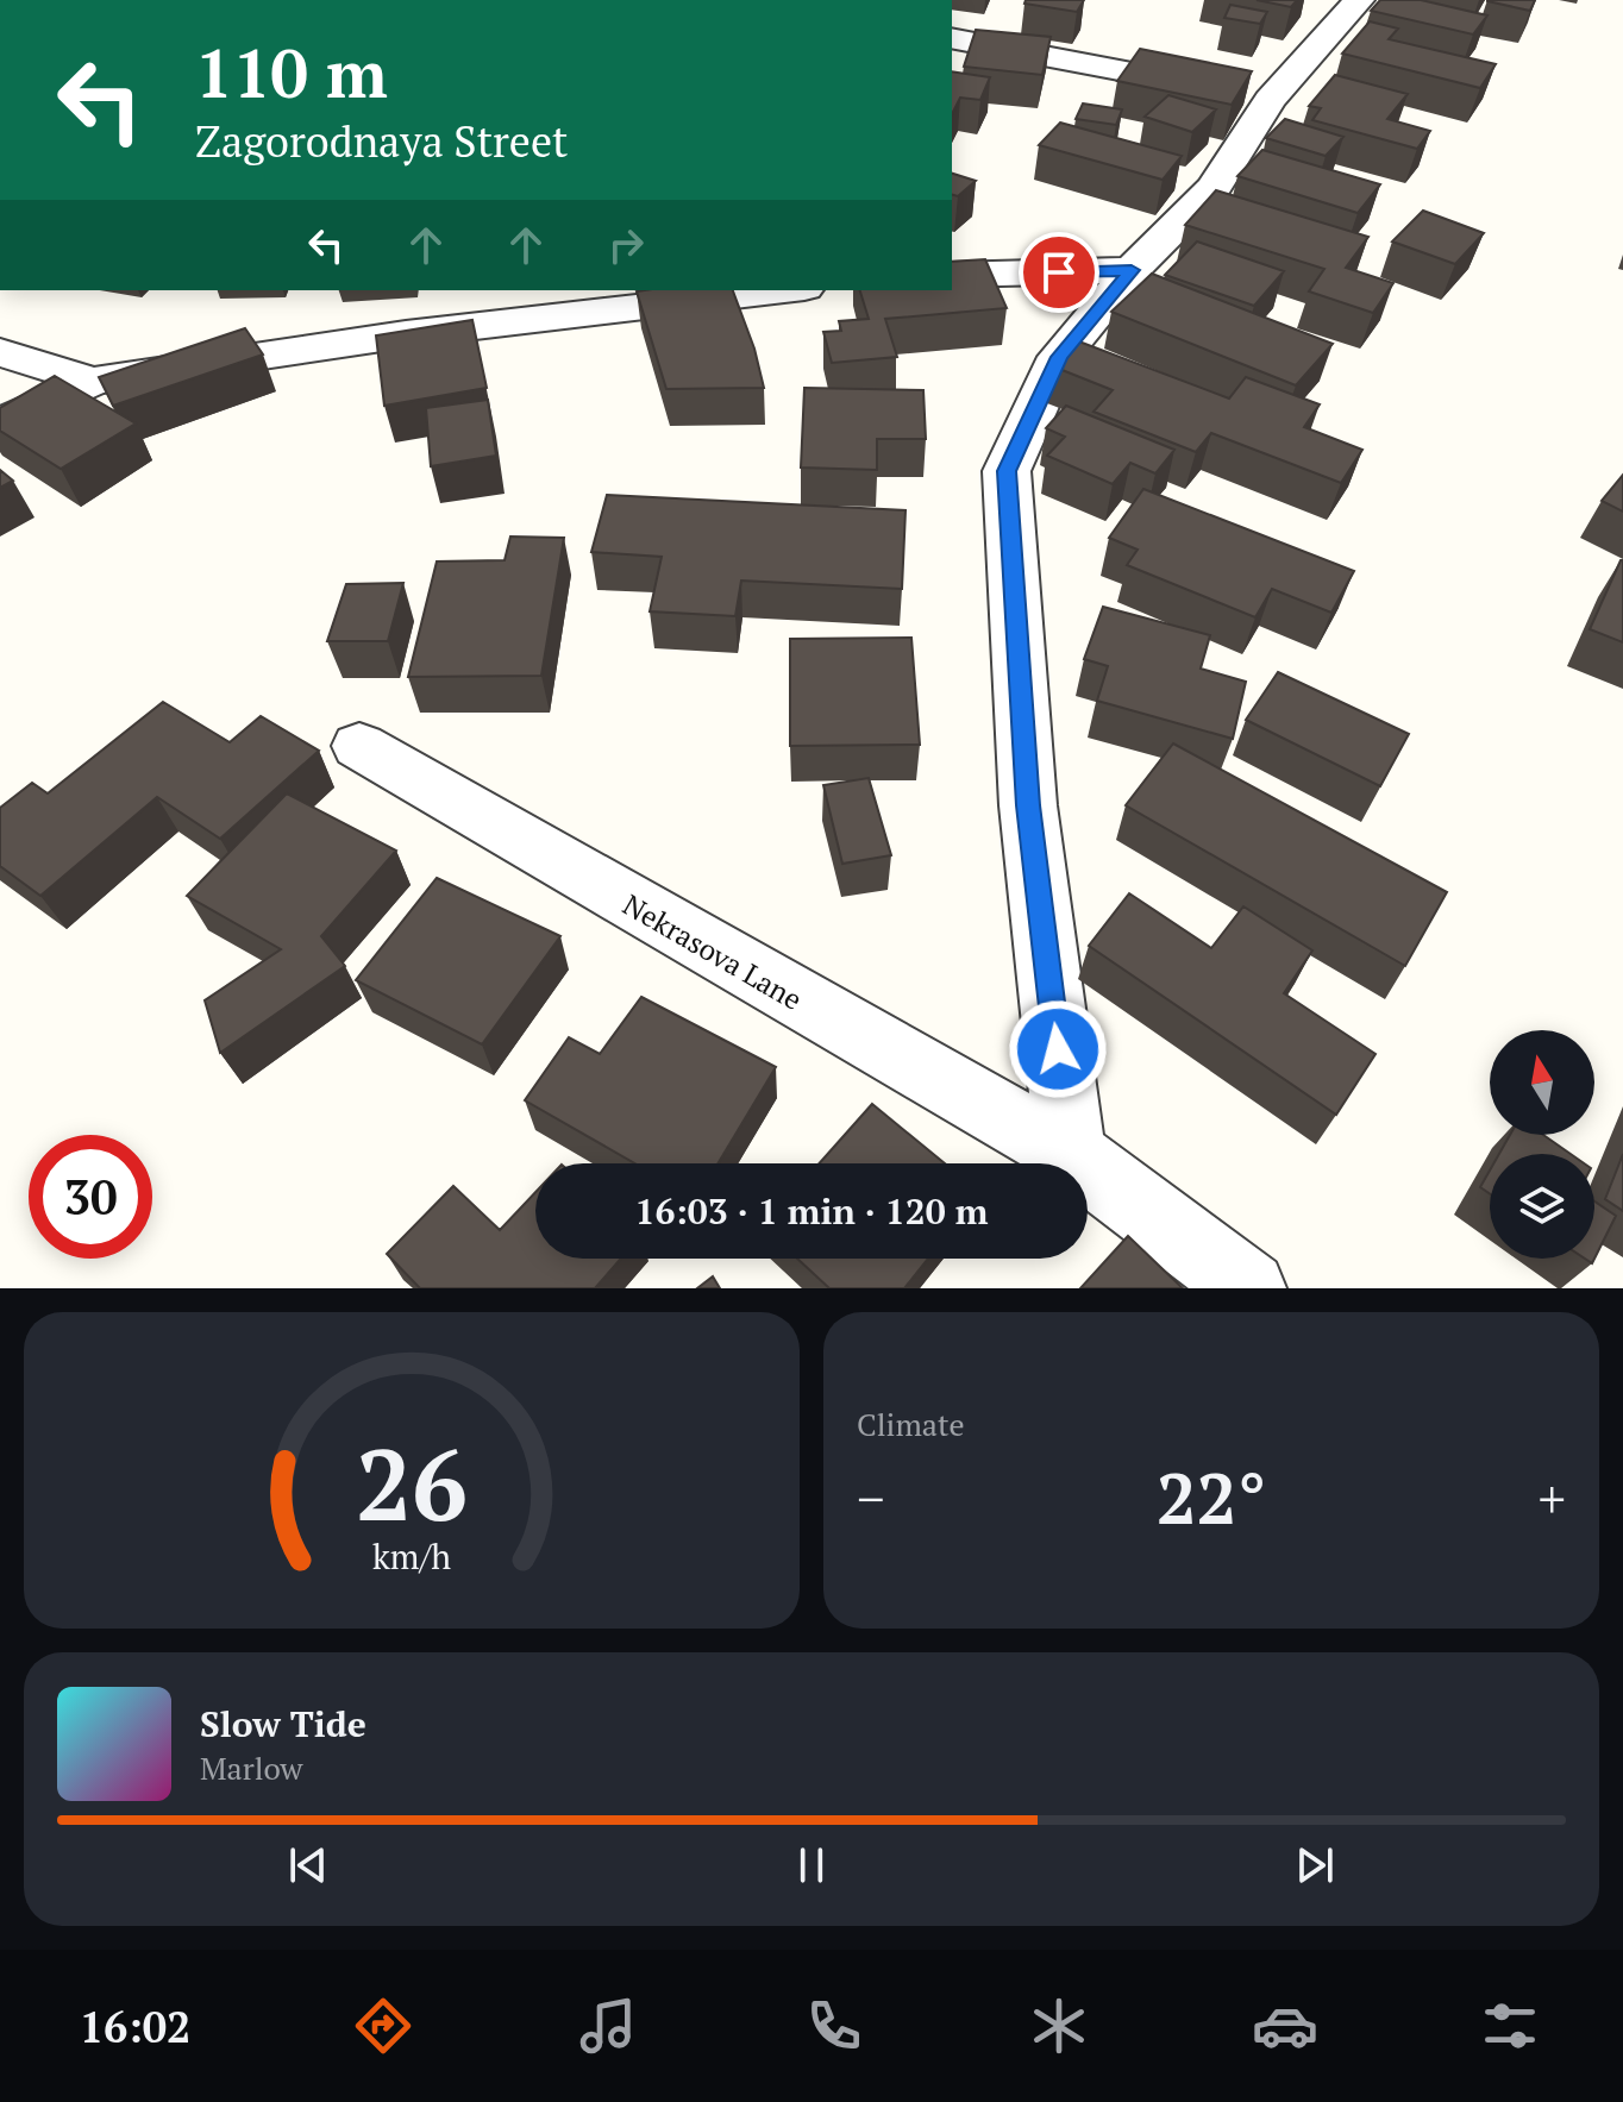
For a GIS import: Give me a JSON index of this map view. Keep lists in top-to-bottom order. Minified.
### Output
{"streets":{"street":["Nekrasova Lane"]},"north":"top","page":{"turn":["110 m","Zagorodnaya Street"],"limit":"30","trip":"16:03 · 1 min · 120 m","tile":"Climate","heat":["−","22°","+"],"song":["Slow Tide","Marlow"],"tabs":"16:02","gauge":["26","km/h"]}}
